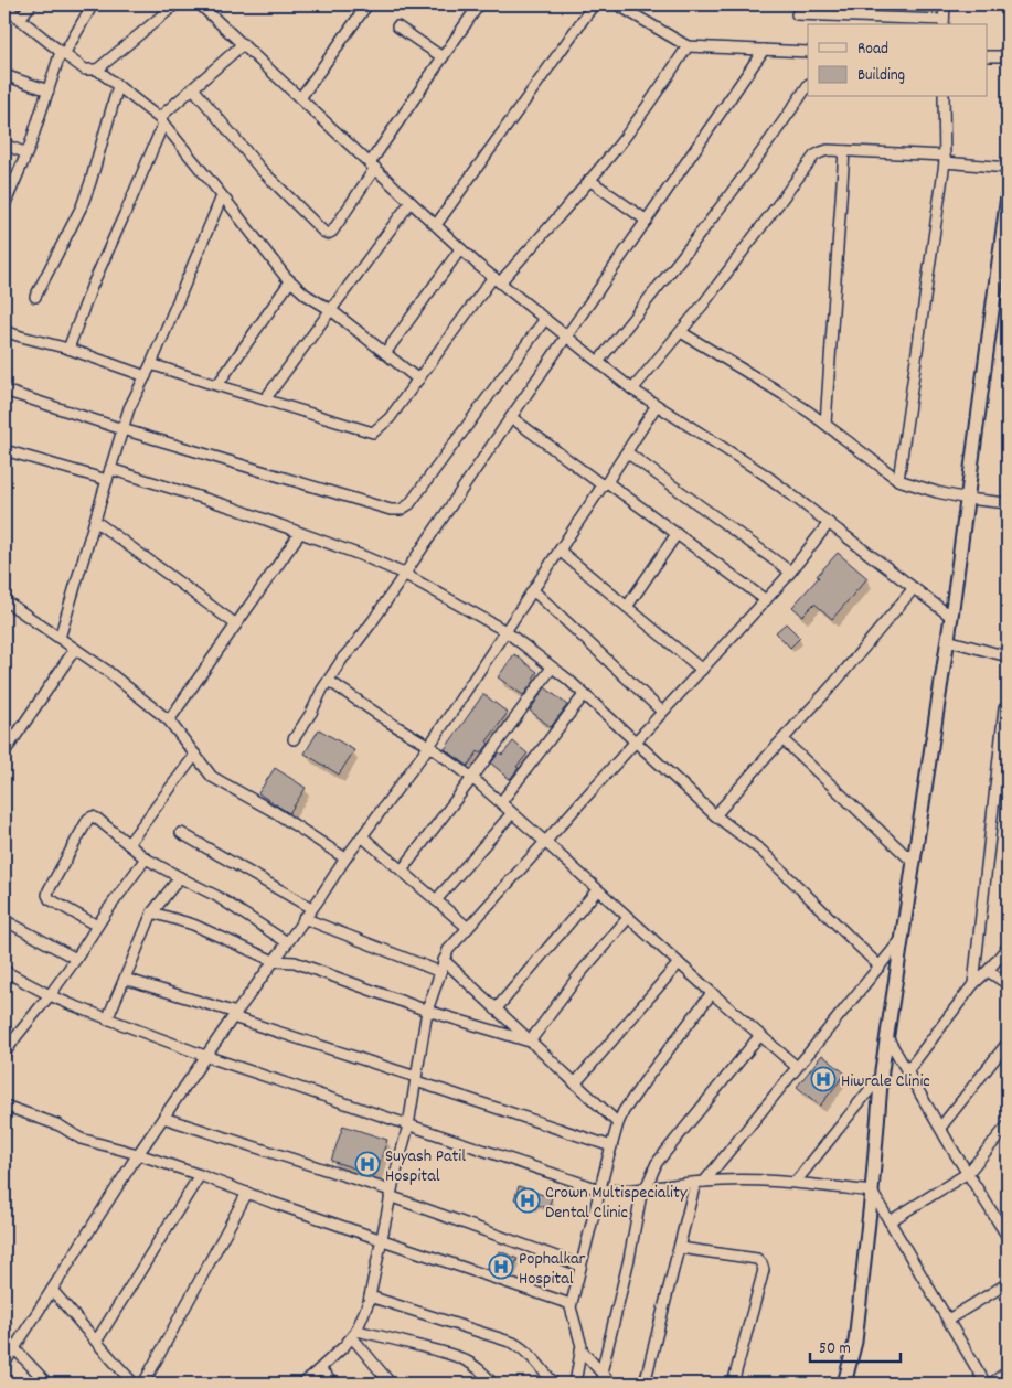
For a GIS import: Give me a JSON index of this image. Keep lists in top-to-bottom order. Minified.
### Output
{"places":{"hospital":["Hiwrale Clinic","Suyash Patil Hospital","Crown Multispeciality Dental Clinic","Pophalkar Hospital"]},"legend":["Road","Building"],"scale_bar":"50 m"}
